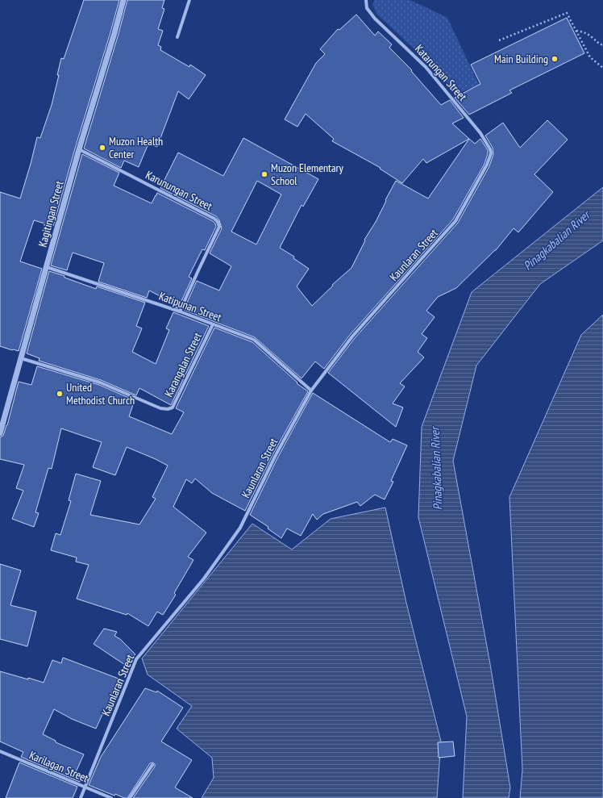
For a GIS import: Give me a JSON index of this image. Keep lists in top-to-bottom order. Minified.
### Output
{"streets":{"street":["Katarungan Street","Karunungan Street","Kagitingan Street","Kaunlaran Street","Katipunan Street","Karangalan Street","Karilagan Street"]},"crossings":[["Katarungan Street","Kaunlaran Street"],["Karunungan Street","Kagitingan Street"],["Karunungan Street","Katipunan Street"],["Kagitingan Street","Katipunan Street"],["Kagitingan Street","Karangalan Street"],["Kaunlaran Street","Katipunan Street"],["Kaunlaran Street","Karilagan Street"],["Katipunan Street","Karangalan Street"]],"water":["Pinagkabalian River"],"places":["Main Building","Muzon Health Center","Muzon Elementary School","United Methodist Church"]}
